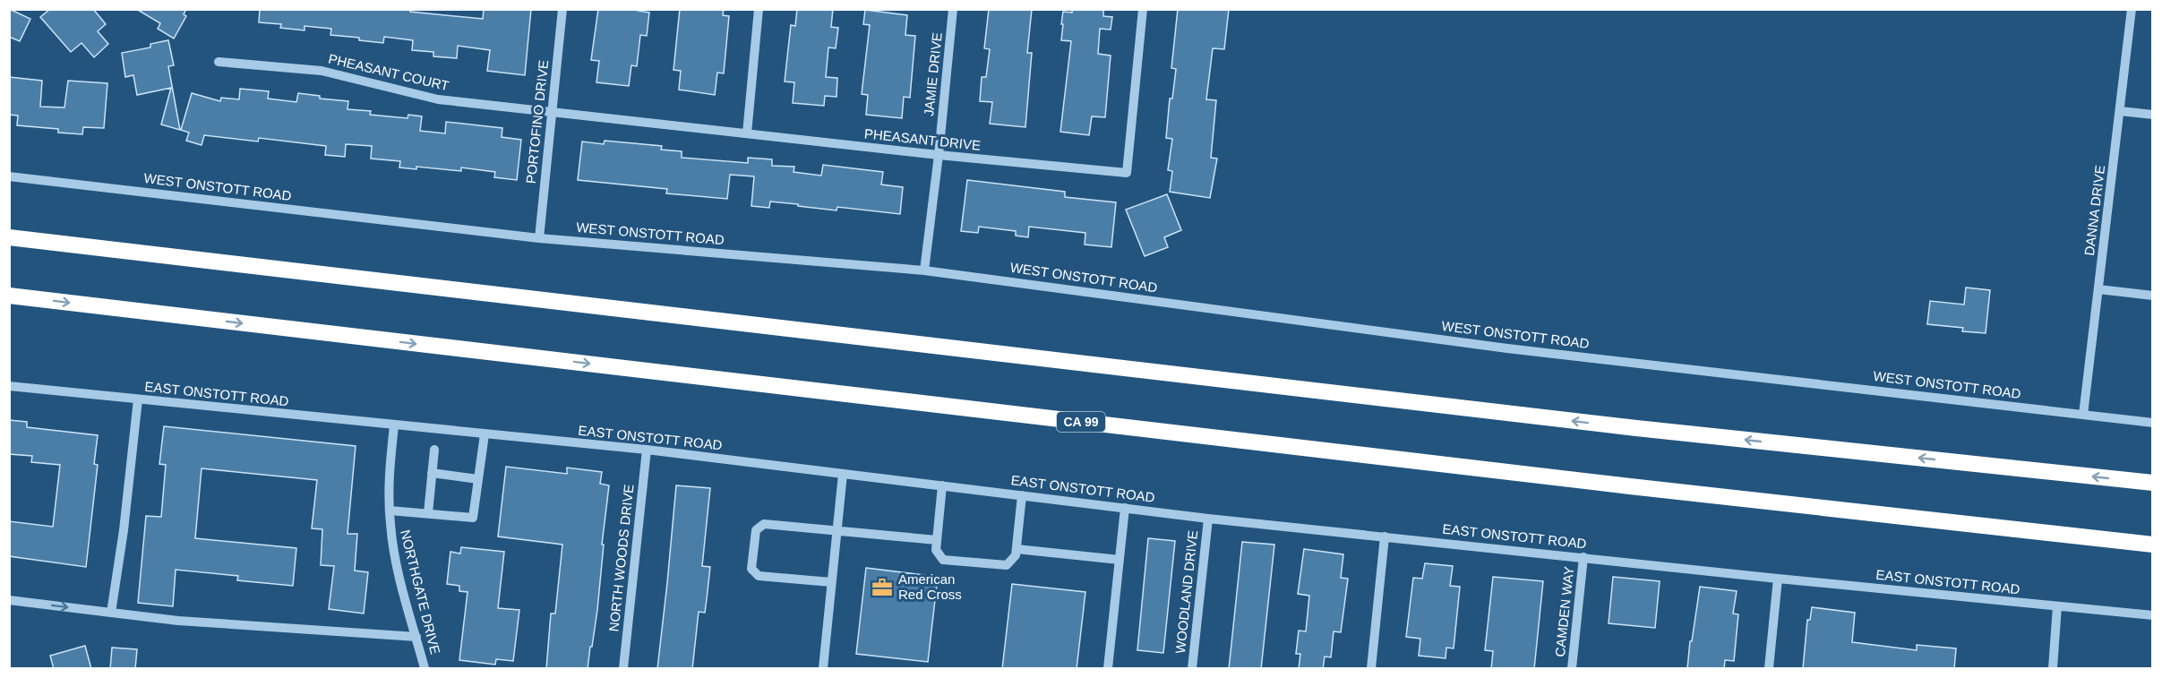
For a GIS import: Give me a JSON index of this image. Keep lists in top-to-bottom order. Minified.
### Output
{"streets":{"highway":["CA 99"],"street":["PHEASANT COURT","JAMIE DRIVE","PORTOFINO DRIVE","PHEASANT DRIVE","WEST ONSTOTT ROAD","DANNA DRIVE","EAST ONSTOTT ROAD","NORTH WOODS DRIVE","NORTHGATE DRIVE","WOODLAND DRIVE","CAMDEN WAY"]},"crossings":[["PHEASANT COURT","PORTOFINO DRIVE"],["PHEASANT COURT","PHEASANT DRIVE"],["JAMIE DRIVE","PHEASANT DRIVE"],["JAMIE DRIVE","WEST ONSTOTT ROAD"],["PORTOFINO DRIVE","PHEASANT DRIVE"],["PORTOFINO DRIVE","WEST ONSTOTT ROAD"],["WEST ONSTOTT ROAD","DANNA DRIVE"],["EAST ONSTOTT ROAD","NORTH WOODS DRIVE"],["EAST ONSTOTT ROAD","NORTHGATE DRIVE"],["EAST ONSTOTT ROAD","WOODLAND DRIVE"],["EAST ONSTOTT ROAD","CAMDEN WAY"]],"places":{"office":["American Red Cross"]}}
